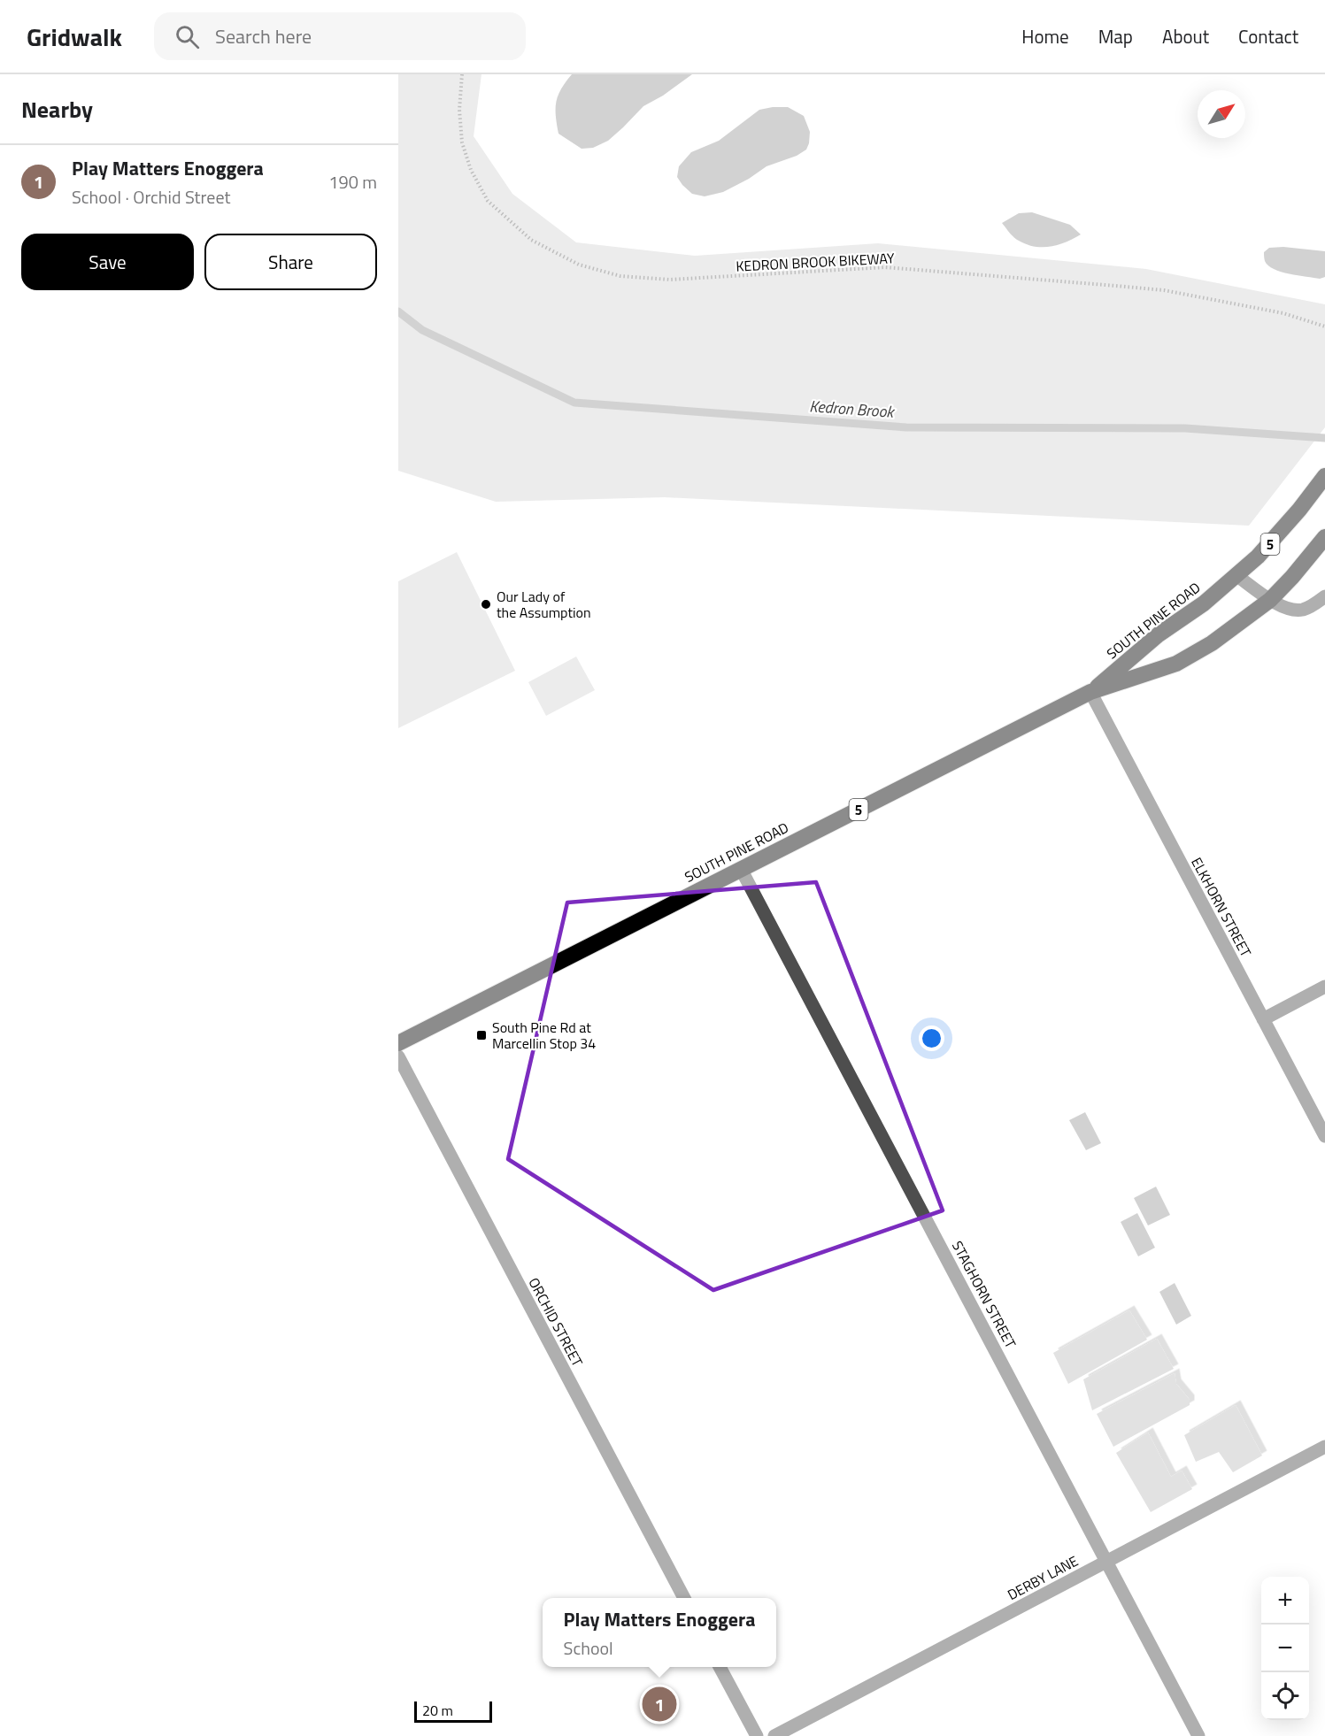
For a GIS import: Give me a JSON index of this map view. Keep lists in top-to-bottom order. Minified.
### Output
{"streets":{"highway":["5","SOUTH PINE ROAD"],"street":["ELKHORN STREET","STAGHORN STREET","ORCHID STREET","DERBY LANE"],"path":["KEDRON BROOK BIKEWAY"]},"crossings":[["SOUTH PINE ROAD","ELKHORN STREET"],["SOUTH PINE ROAD","STAGHORN STREET"],["STAGHORN STREET","DERBY LANE"]],"water":["Kedron Brook"],"places":{"other":["Our Lady of the Assumption"],"transit":["South Pine Rd at Marcellin Stop 34"]},"scale_bar":"20 m","north":"top right","page":{"header":"Gridwalk","search":"Search here","nav":["Home","Map","About","Contact"],"heading":"Nearby","list":[{"mark":"1","name":"Play Matters Enoggera","note":"School · Orchid Street","value":"190 m"}],"buttons":["Save","Share"],"map_buttons":["+","−"],"popup":["Play Matters Enoggera","School"],"pins":"1","scale":"20 m"}}
